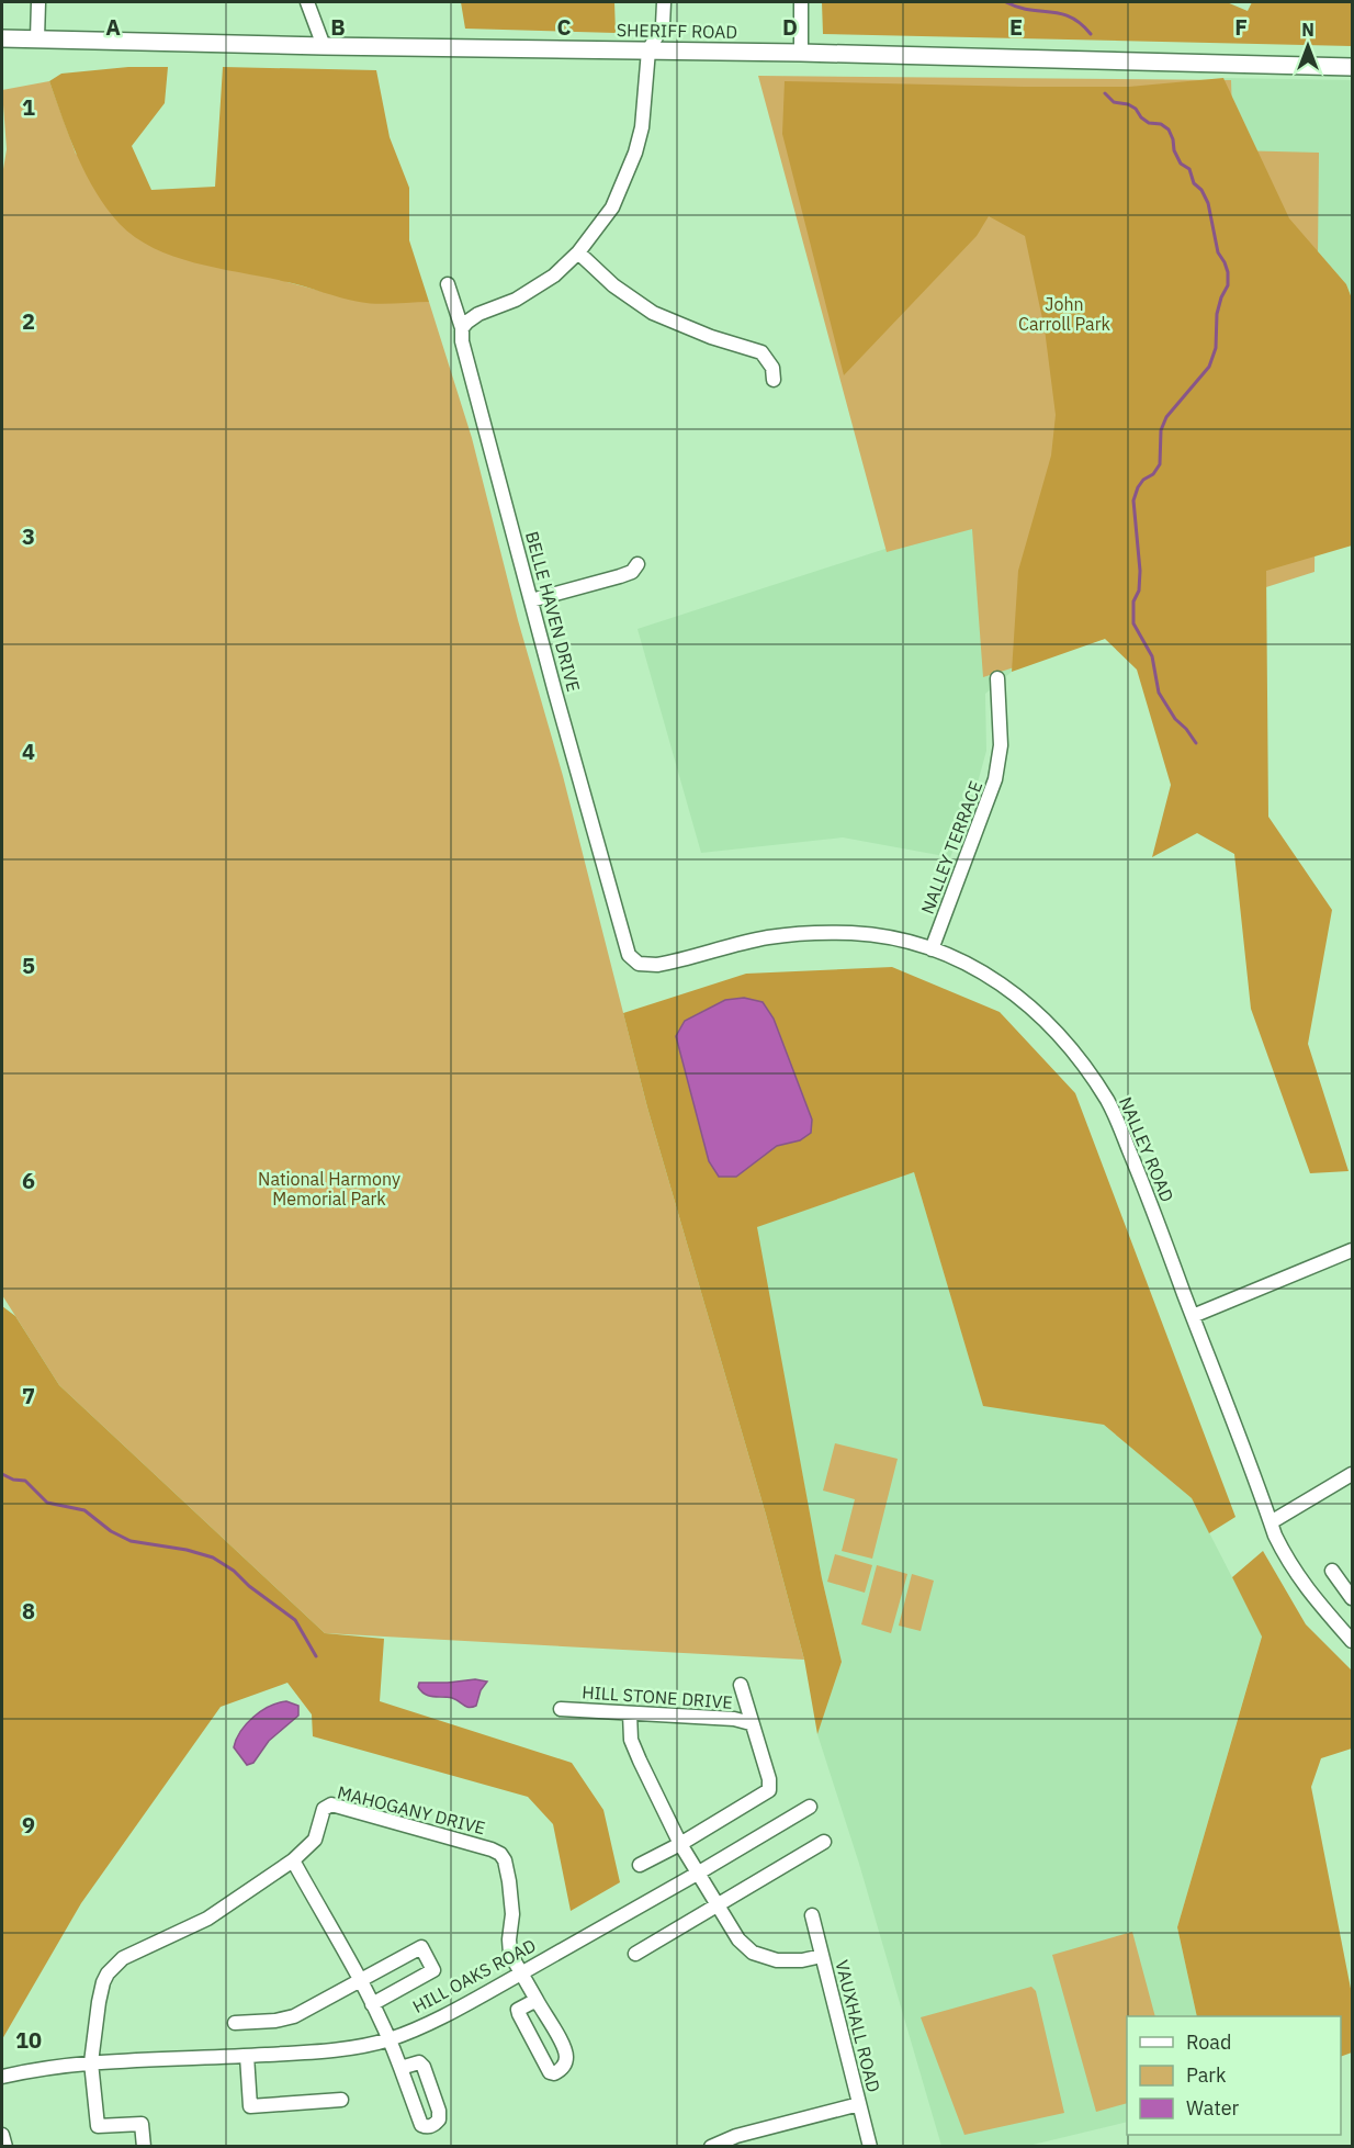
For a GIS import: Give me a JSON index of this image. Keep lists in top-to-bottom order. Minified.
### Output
{"streets":{"main road":["SHERIFF ROAD"],"street":["BELLE HAVEN DRIVE","NALLEY TERRACE","NALLEY ROAD","HILL STONE DRIVE","MAHOGANY DRIVE","HILL OAKS ROAD","VAUXHALL ROAD"]},"crossings":[["BELLE HAVEN DRIVE","NALLEY ROAD"],["NALLEY TERRACE","NALLEY ROAD"],["MAHOGANY DRIVE","HILL OAKS ROAD"]],"parks":["John Carroll Park","National Harmony Memorial Park"],"legend":["Road","Park","Water"],"north":"top","grid":{"columns":["A","B","C","D","E","F"],"rows":["1","2","3","4","5","6","7","8","9","10"]}}
